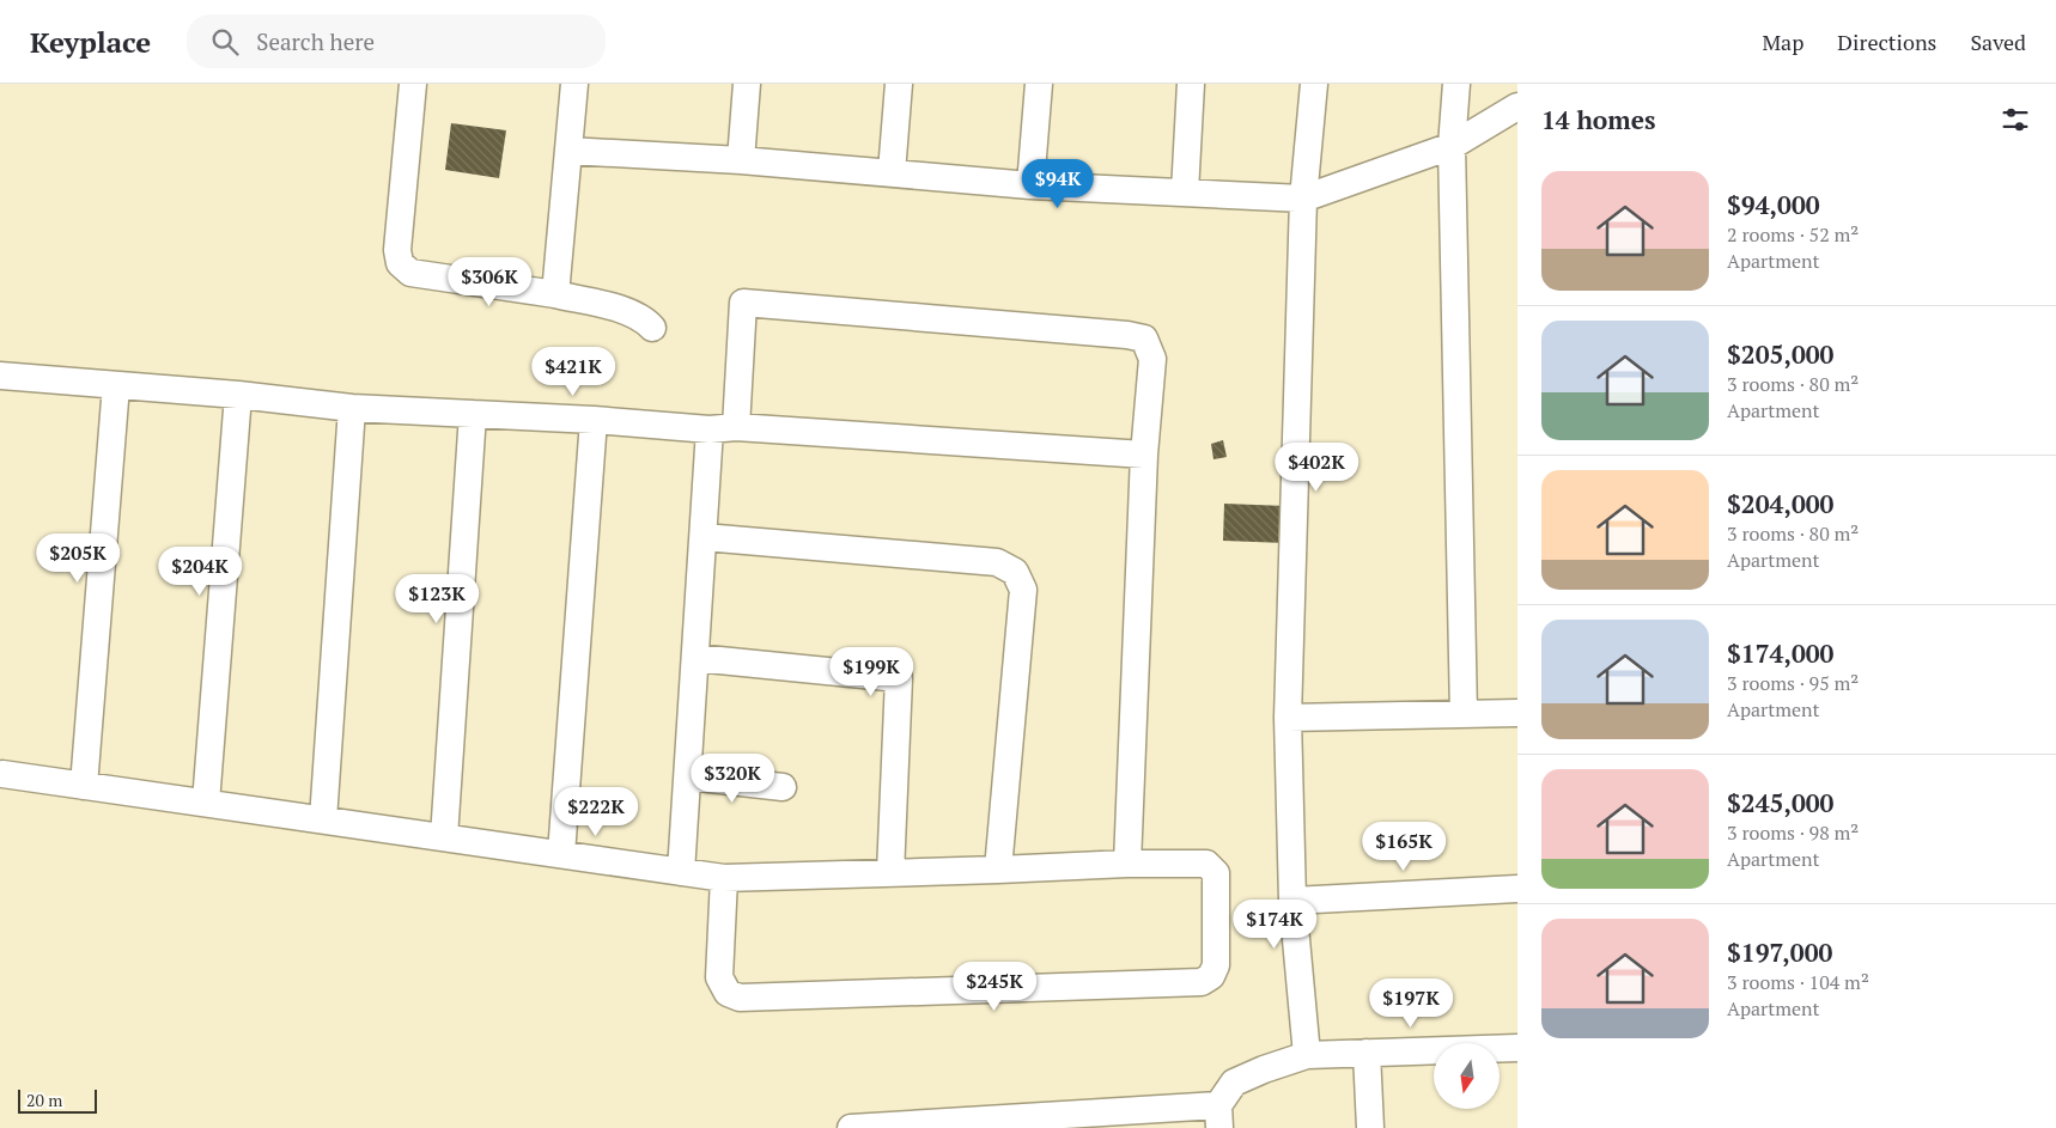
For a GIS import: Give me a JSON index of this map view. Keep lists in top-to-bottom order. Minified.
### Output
{"scale_bar":"20 m","north":"bottom","page":{"header":"Keyplace","search":"Search here","nav":["Map","Directions","Saved"],"heading":"14 homes","list":[{"name":"$94,000","note":"2 rooms · 52 m² · Apartment"},{"name":"$205,000","note":"3 rooms · 80 m² · Apartment"},{"name":"$204,000","note":"3 rooms · 80 m² · Apartment"},{"name":"$174,000","note":"3 rooms · 95 m² · Apartment"},{"name":"$245,000","note":"3 rooms · 98 m² · Apartment"},{"name":"$197,000","note":"3 rooms · 104 m² · Apartment"}],"price":["$94K","$306K","$421K","$402K","$205K","$204K","$123K","$199K","$320K","$222K","$165K","$174K","$245K","$197K"],"scale":"20 m"}}
